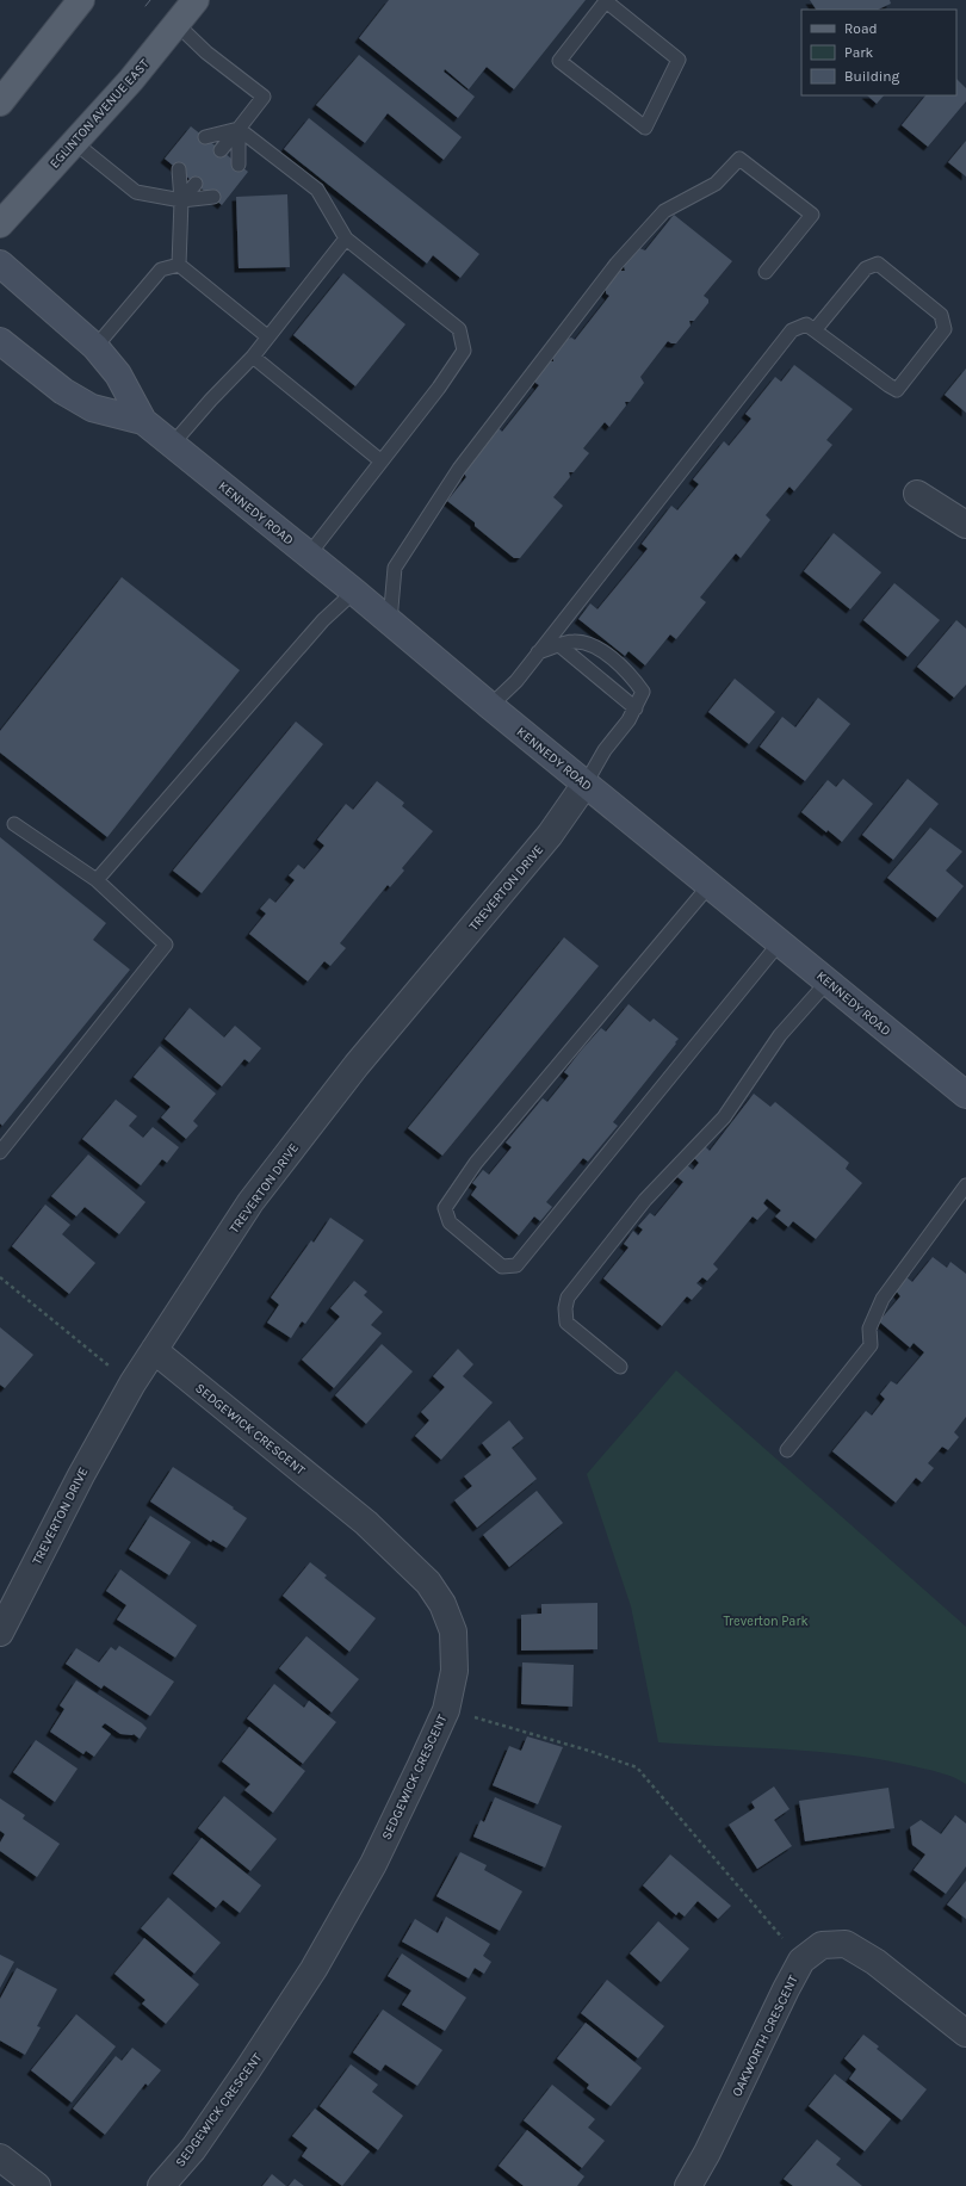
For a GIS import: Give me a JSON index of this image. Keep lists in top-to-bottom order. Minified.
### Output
{"streets":{"main road":["EGLINTON AVENUE EAST","KENNEDY ROAD"],"street":["TREVERTON DRIVE","SEDGEWICK CRESCENT","OAKWORTH CRESCENT"]},"crossings":[["KENNEDY ROAD","TREVERTON DRIVE"],["TREVERTON DRIVE","SEDGEWICK CRESCENT"]],"parks":["Treverton Park"],"legend":["Road","Park","Building"]}
